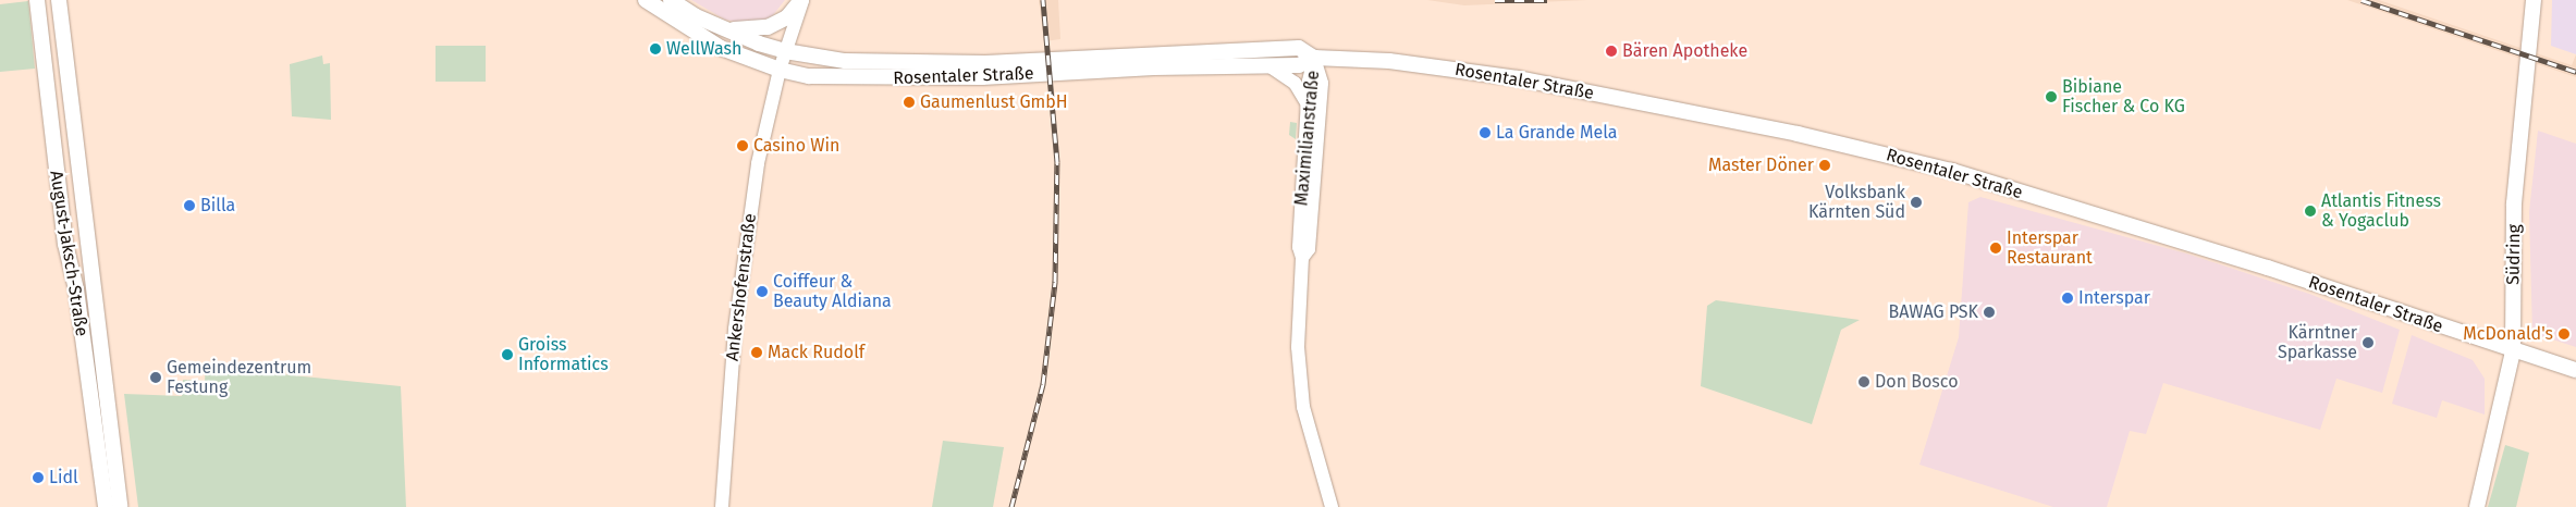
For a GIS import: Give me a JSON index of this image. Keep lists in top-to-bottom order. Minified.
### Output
{"streets":{"main road":["Rosentaler Straße","August-Jaksch-Straße","Südring"],"street":["Maximilianstraße","Ankershofenstraße"]},"crossings":[["Rosentaler Straße","Maximilianstraße"],["Rosentaler Straße","Südring"],["Rosentaler Straße","Ankershofenstraße"]],"places":["WellWash","Bären Apotheke","Bibiane Fischer & Co KG","Gaumenlust GmbH","La Grande Mela","Casino Win","Master Döner","Volksbank Kärnten Süd","Billa","Atlantis Fitness & Yogaclub","Interspar Restaurant","Coiffeur & Beauty Aldiana","Interspar","BAWAG PSK","McDonald's","Kärntner Sparkasse","Mack Rudolf","Groiss Informatics","Gemeindezentrum Festung","Don Bosco","Lidl"]}
